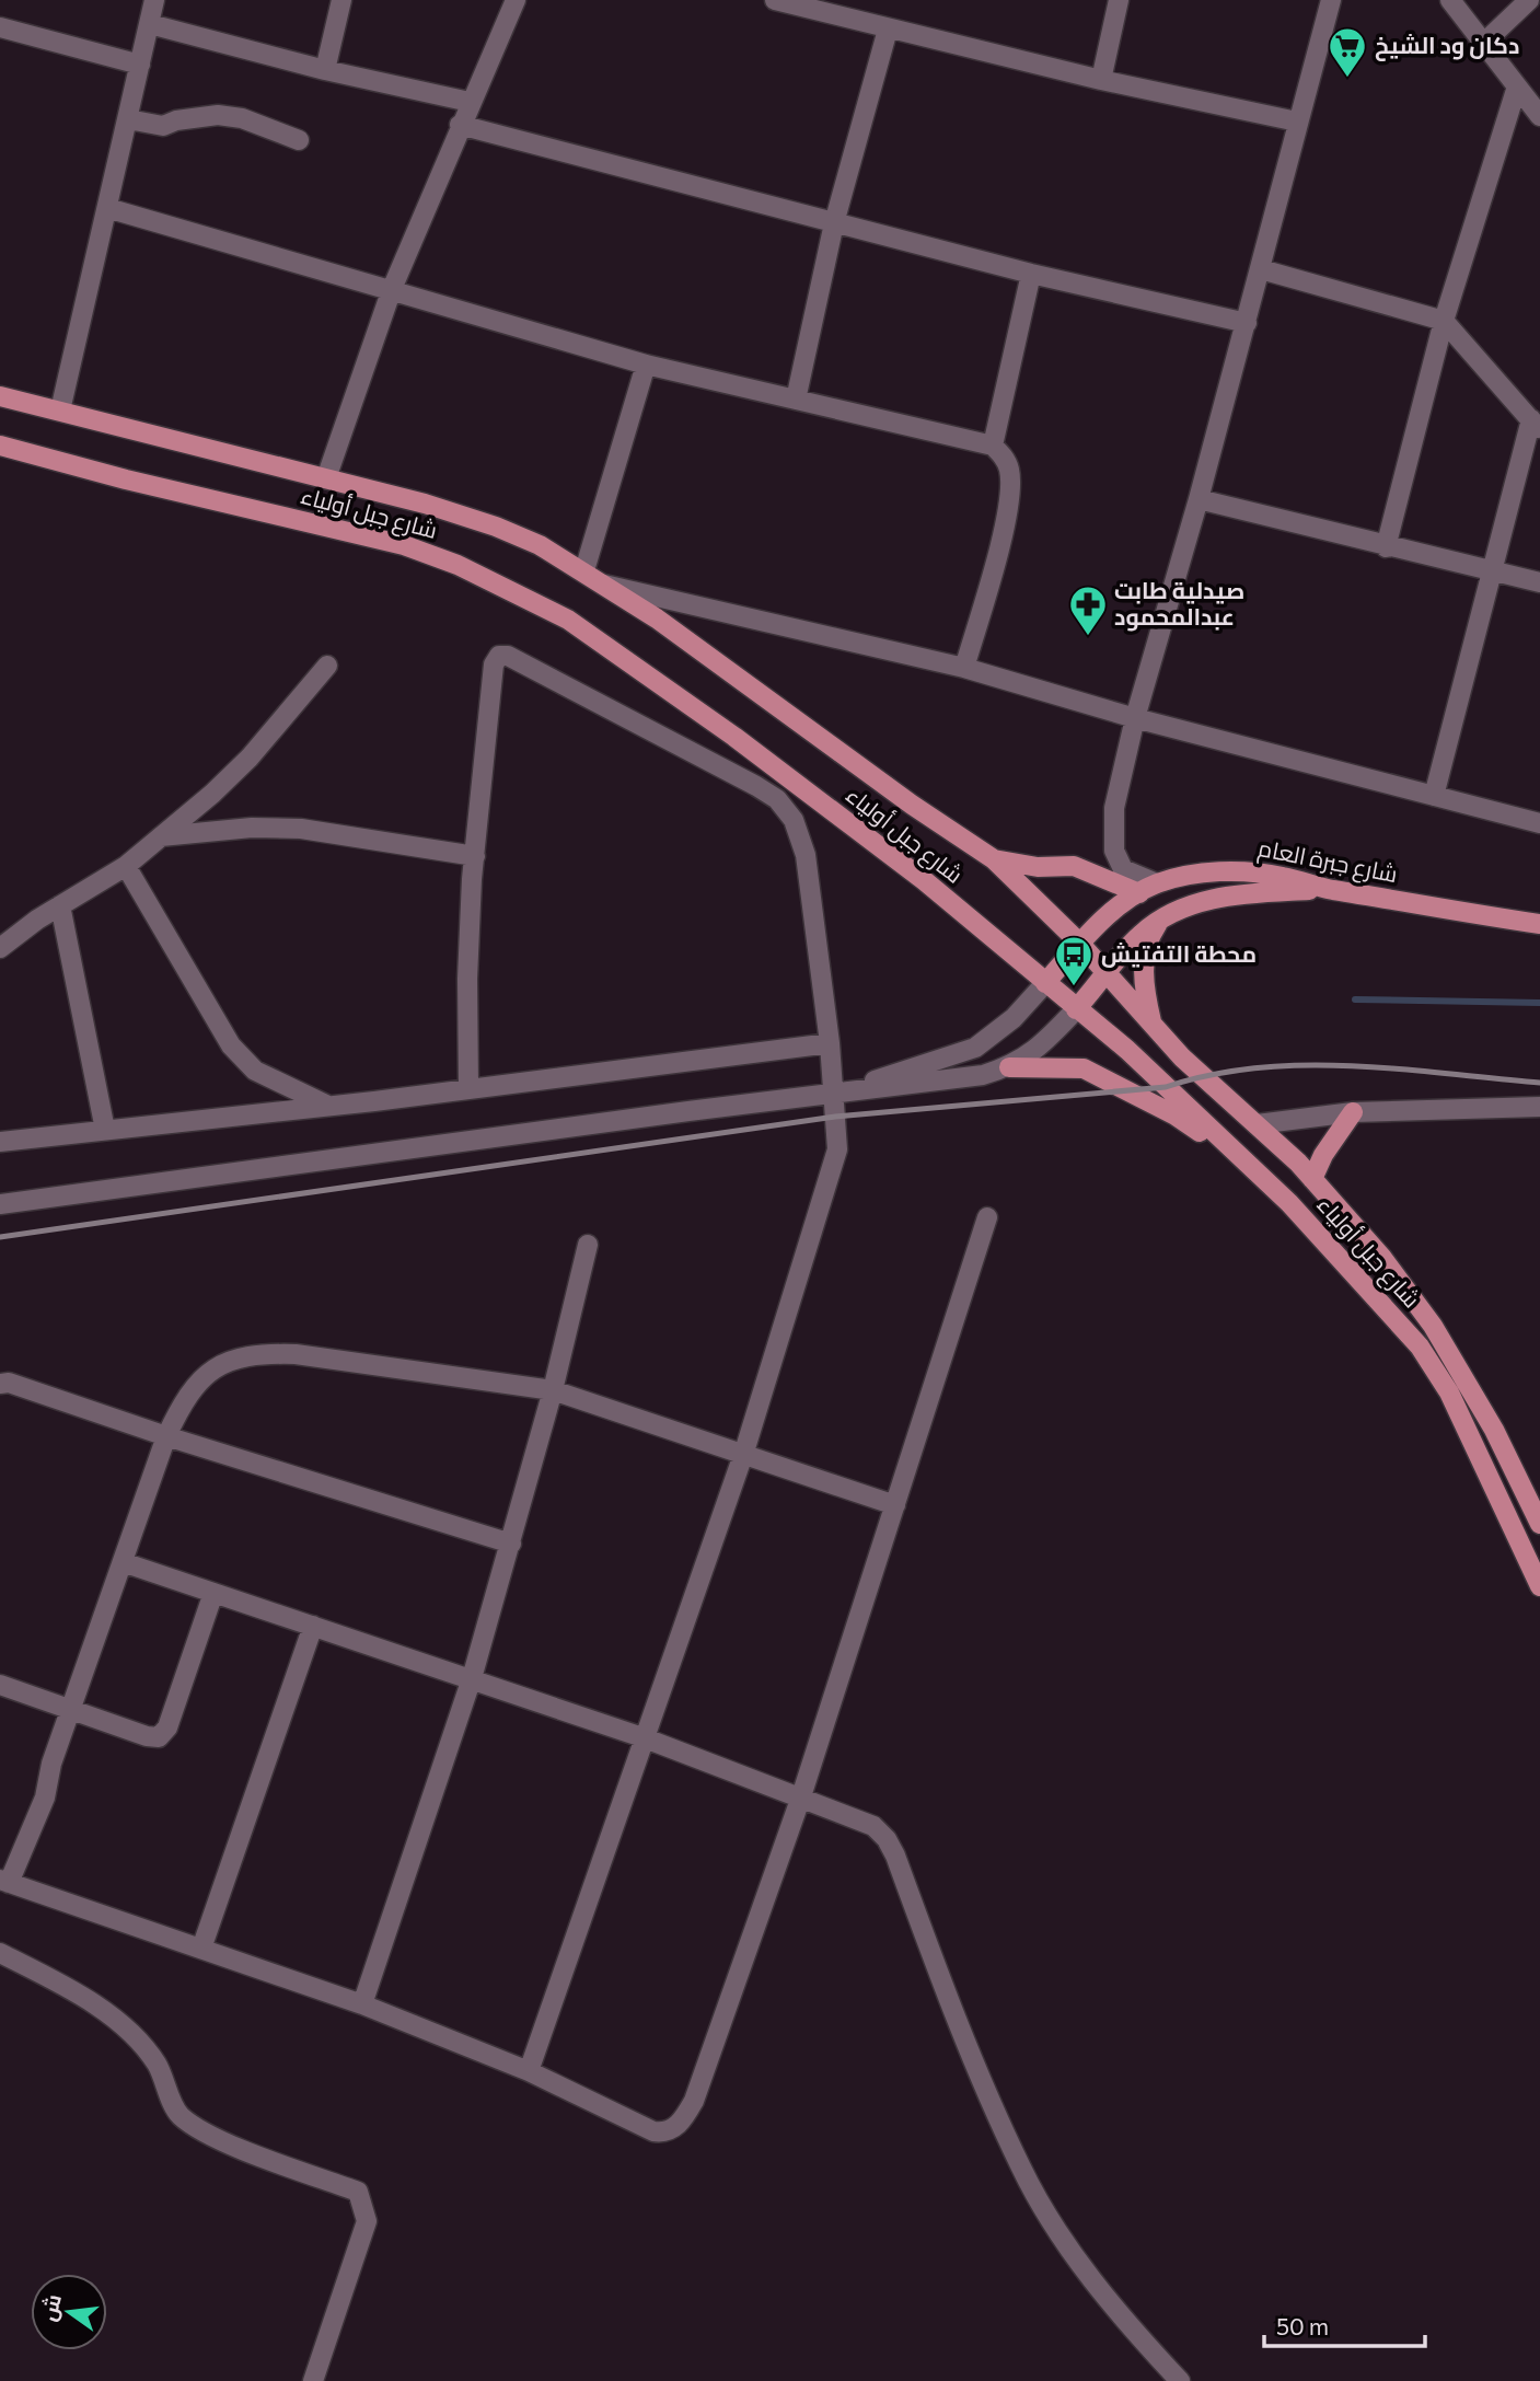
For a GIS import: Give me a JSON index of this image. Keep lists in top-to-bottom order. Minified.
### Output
{"streets":{"main road":["شارع جبل أولياء","شارع جبرة العام"]},"crossings":[["شارع جبل أولياء","شارع جبرة العام"]],"places":{"supermarket":["دكان ود الشيخ"],"pharmacy":["صيدلية طابت عبدالمحمود"],"bus stop":["محطة التفتيش"]},"scale_bar":"50 m","north":"left"}
